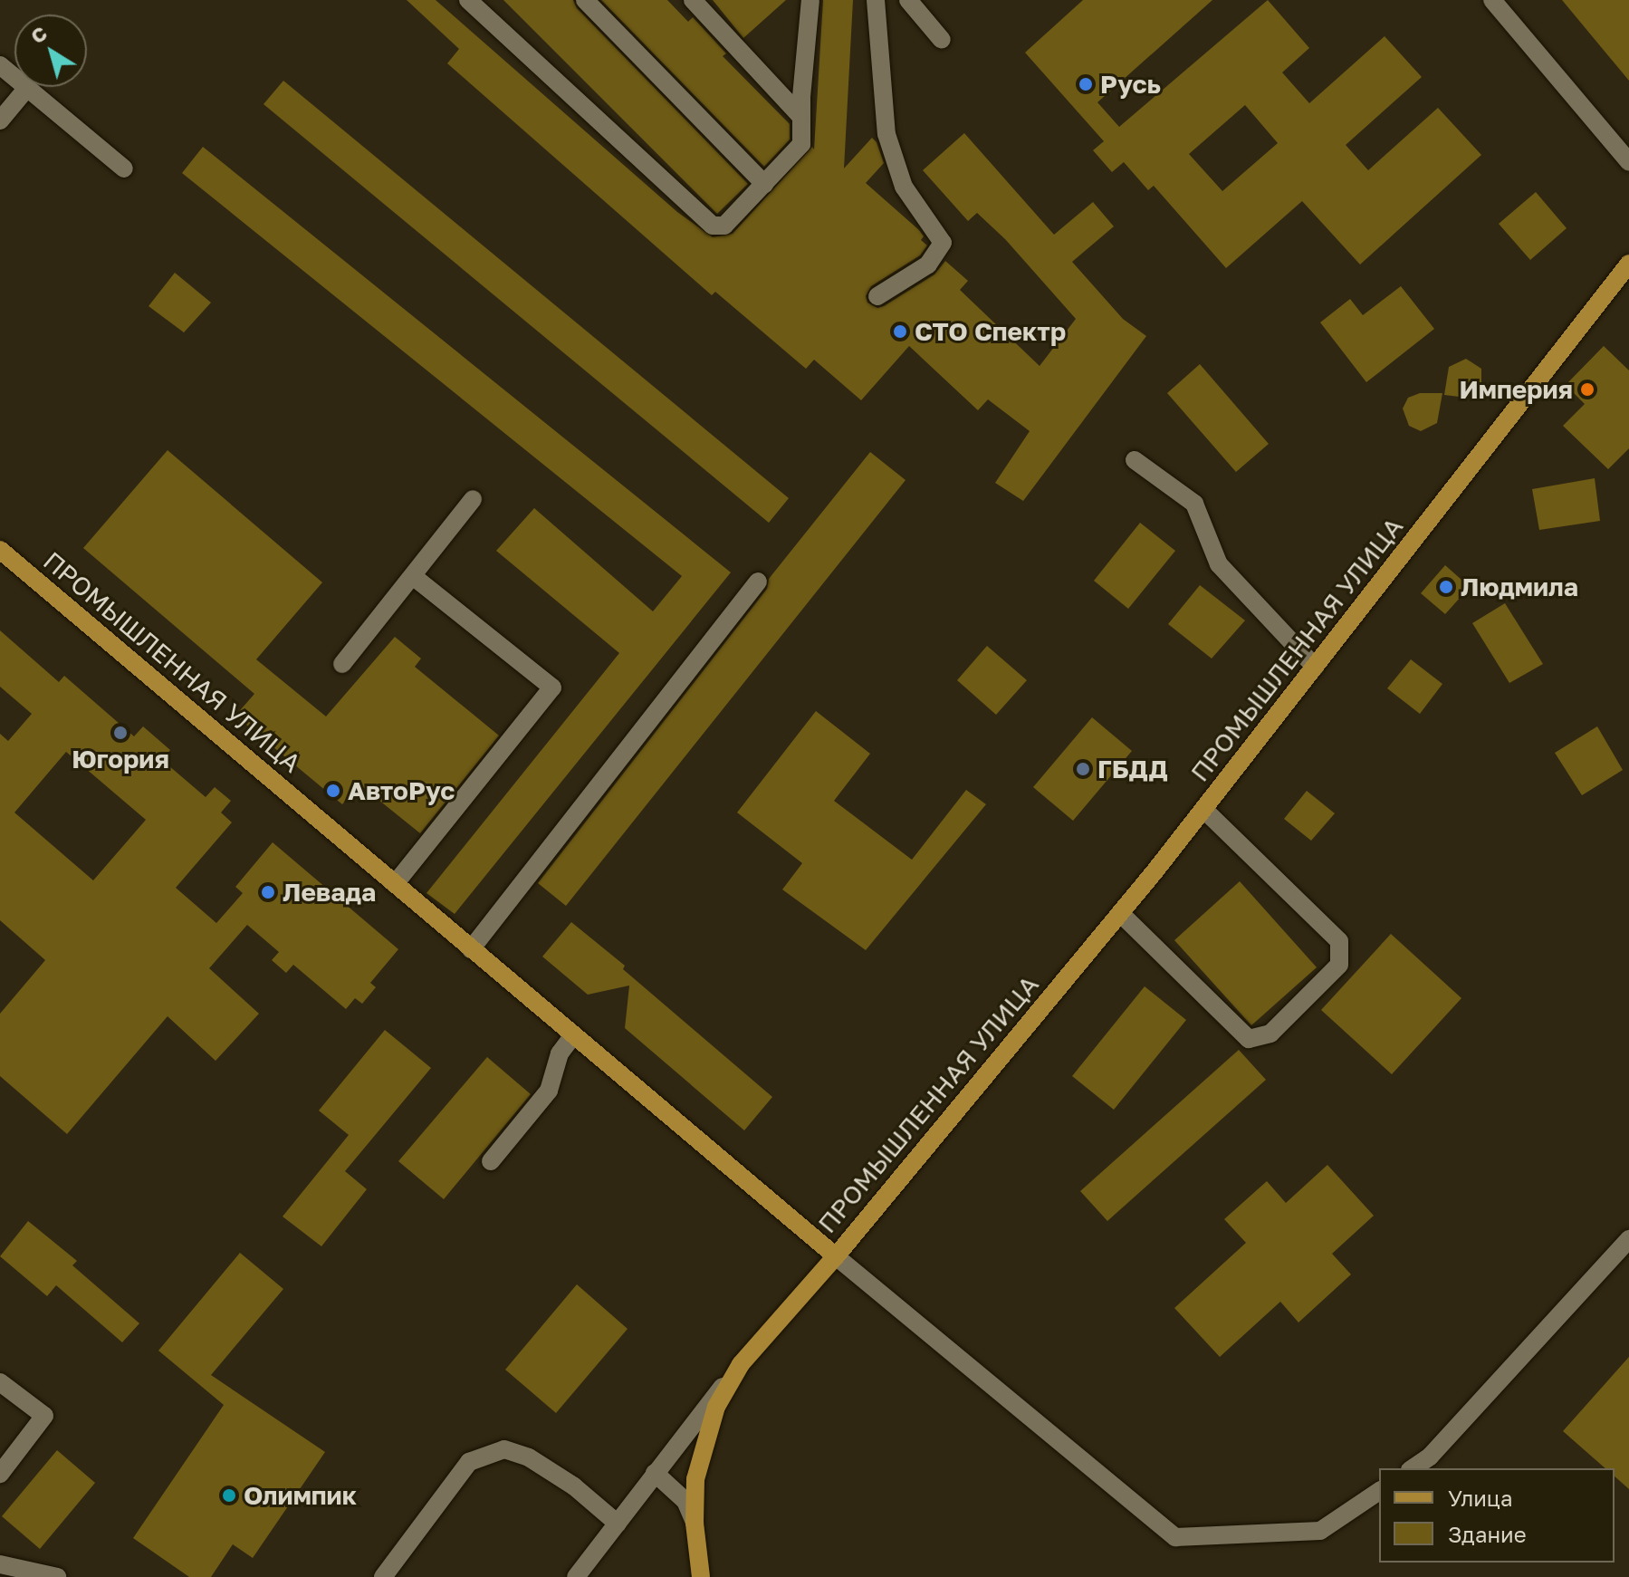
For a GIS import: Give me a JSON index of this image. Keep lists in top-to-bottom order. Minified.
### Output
{"streets":{"main road":["ПРОМЫШЛЕННАЯ УЛИЦА"]},"places":["Русь","СТО Спектр","Империя","Людмила","Югория","ГБДД","АвтоРус","Левада","Олимпик"],"legend":["Улица","Здание"],"north":"top left"}
